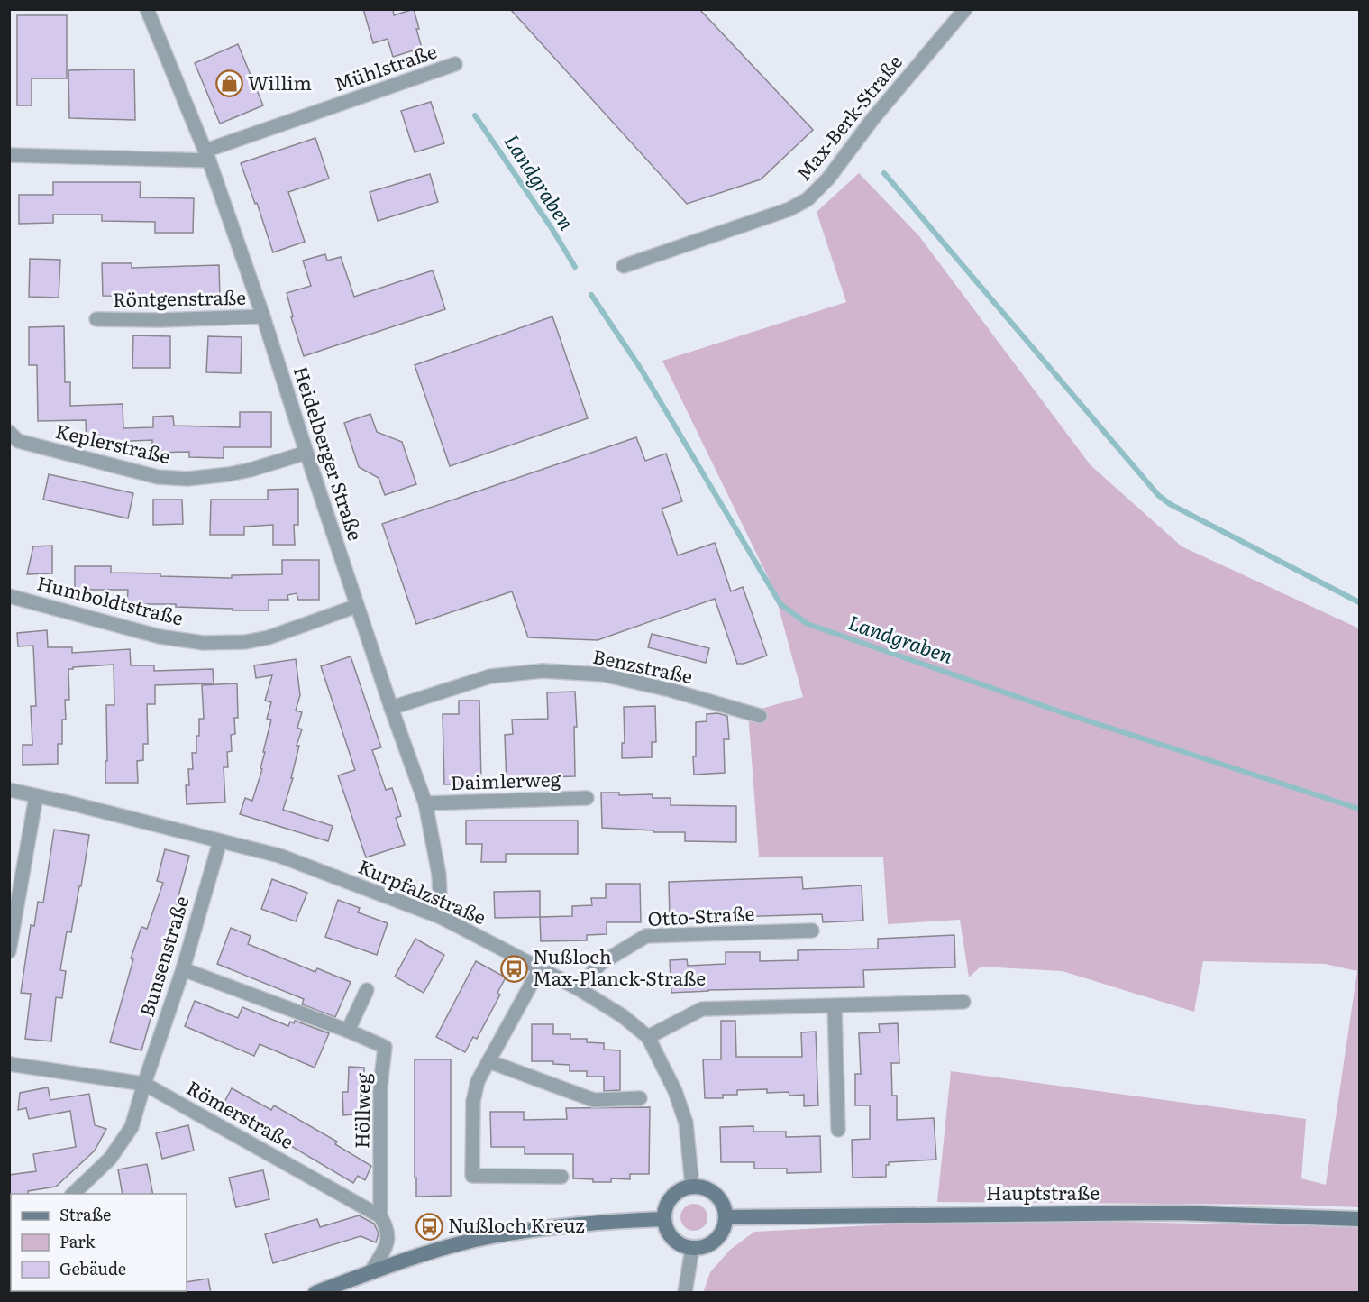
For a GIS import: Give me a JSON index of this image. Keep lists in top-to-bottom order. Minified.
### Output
{"streets":{"main road":["Hauptstraße"],"street":["Mühlstraße","Max-Berk-Straße","Röntgenstraße","Keplerstraße","Heidelberger Straße","Humboldtstraße","Benzstraße","Daimlerweg","Kurpfalzstraße","Otto-Straße","Bunsenstraße","Höllweg","Römerstraße"]},"crossings":[["Mühlstraße","Heidelberger Straße"],["Röntgenstraße","Heidelberger Straße"],["Keplerstraße","Heidelberger Straße"],["Heidelberger Straße","Humboldtstraße"],["Heidelberger Straße","Benzstraße"],["Heidelberger Straße","Daimlerweg"],["Heidelberger Straße","Kurpfalzstraße"],["Kurpfalzstraße","Otto-Straße"],["Kurpfalzstraße","Bunsenstraße"],["Kurpfalzstraße","Hauptstraße"],["Bunsenstraße","Höllweg"],["Bunsenstraße","Römerstraße"],["Höllweg","Römerstraße"]],"water":["Landgraben"],"places":{"shop":["Willim"],"bus stop":["Nußloch Max-Planck-Straße","Nußloch Kreuz"]},"legend":["Straße","Park","Gebäude"]}
